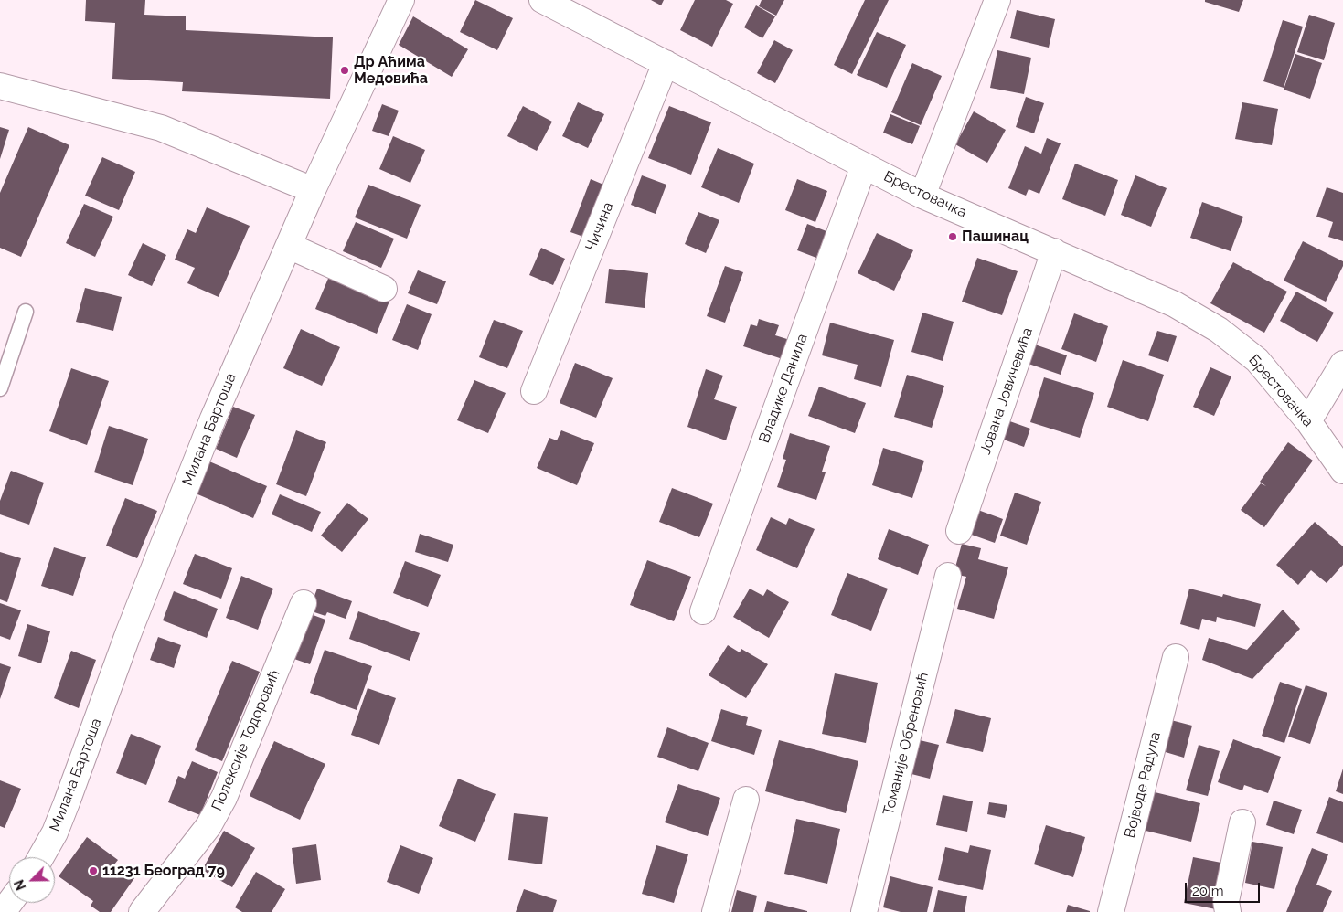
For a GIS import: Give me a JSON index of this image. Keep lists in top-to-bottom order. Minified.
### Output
{"streets":{"street":["Брестовачка","Чичина","Владике Данила","Јована Јовичевића","Милана Бартоша","Полексије Тодоровић","Томаније Обреновић","Војводе Радула"]},"crossings":[["Брестовачка","Чичина"],["Брестовачка","Владике Данила"],["Брестовачка","Јована Јовичевића"]],"places":["Др Аћима Медовића","Пашинац","11231 Београд 79"],"scale_bar":"20 m","north":"bottom left"}
